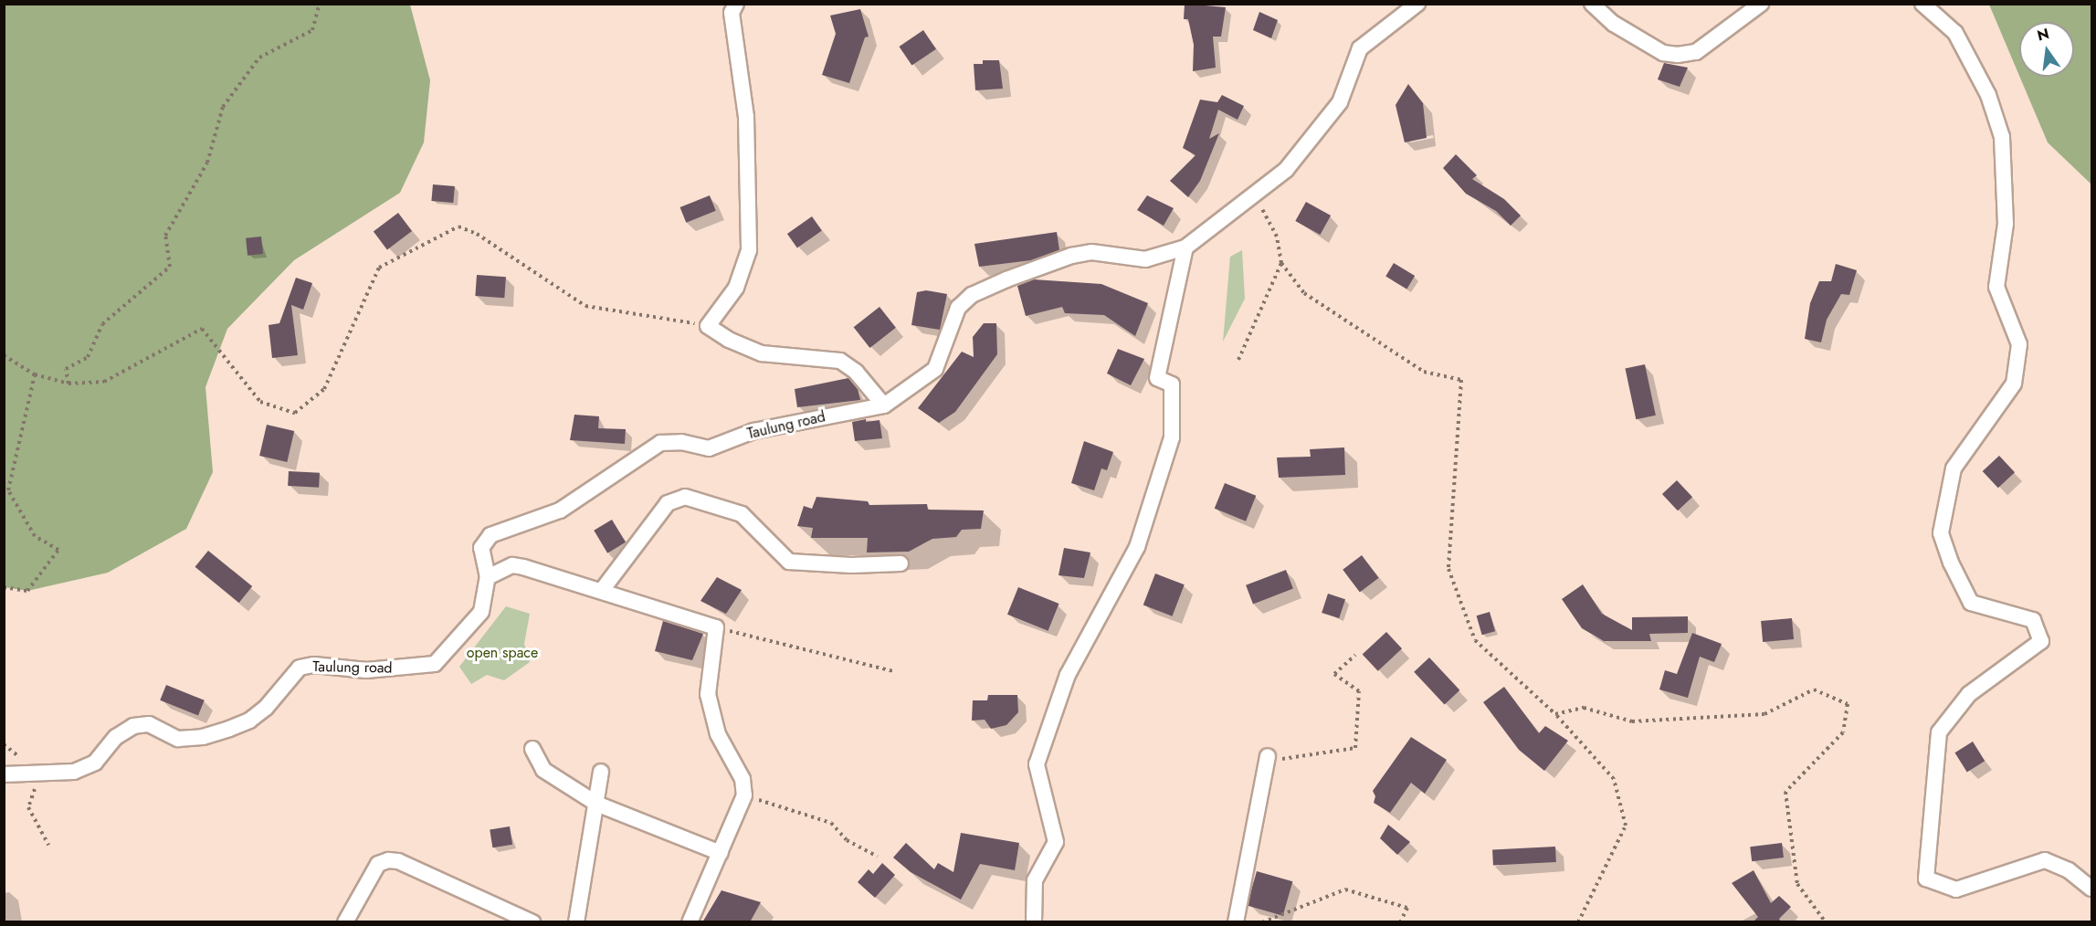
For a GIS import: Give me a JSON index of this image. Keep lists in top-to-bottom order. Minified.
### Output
{"streets":{"street":["Taulung road"]},"parks":["open space"],"north":"top"}
